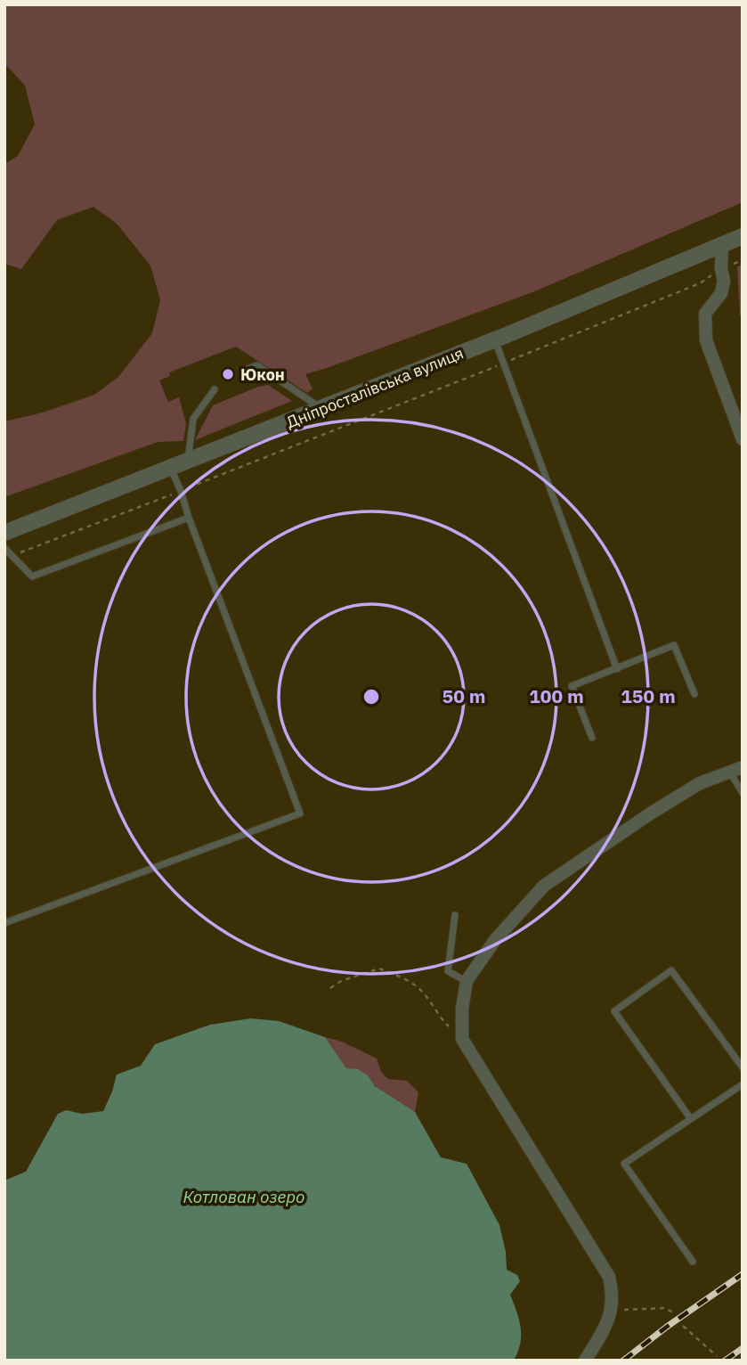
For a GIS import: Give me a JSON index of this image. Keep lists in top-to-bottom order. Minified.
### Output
{"streets":{"street":["Дніпросталівська вулиця"]},"water":["Котлован озеро"],"places":["Юкон"],"rings":["50 m","100 m","150 m"]}
